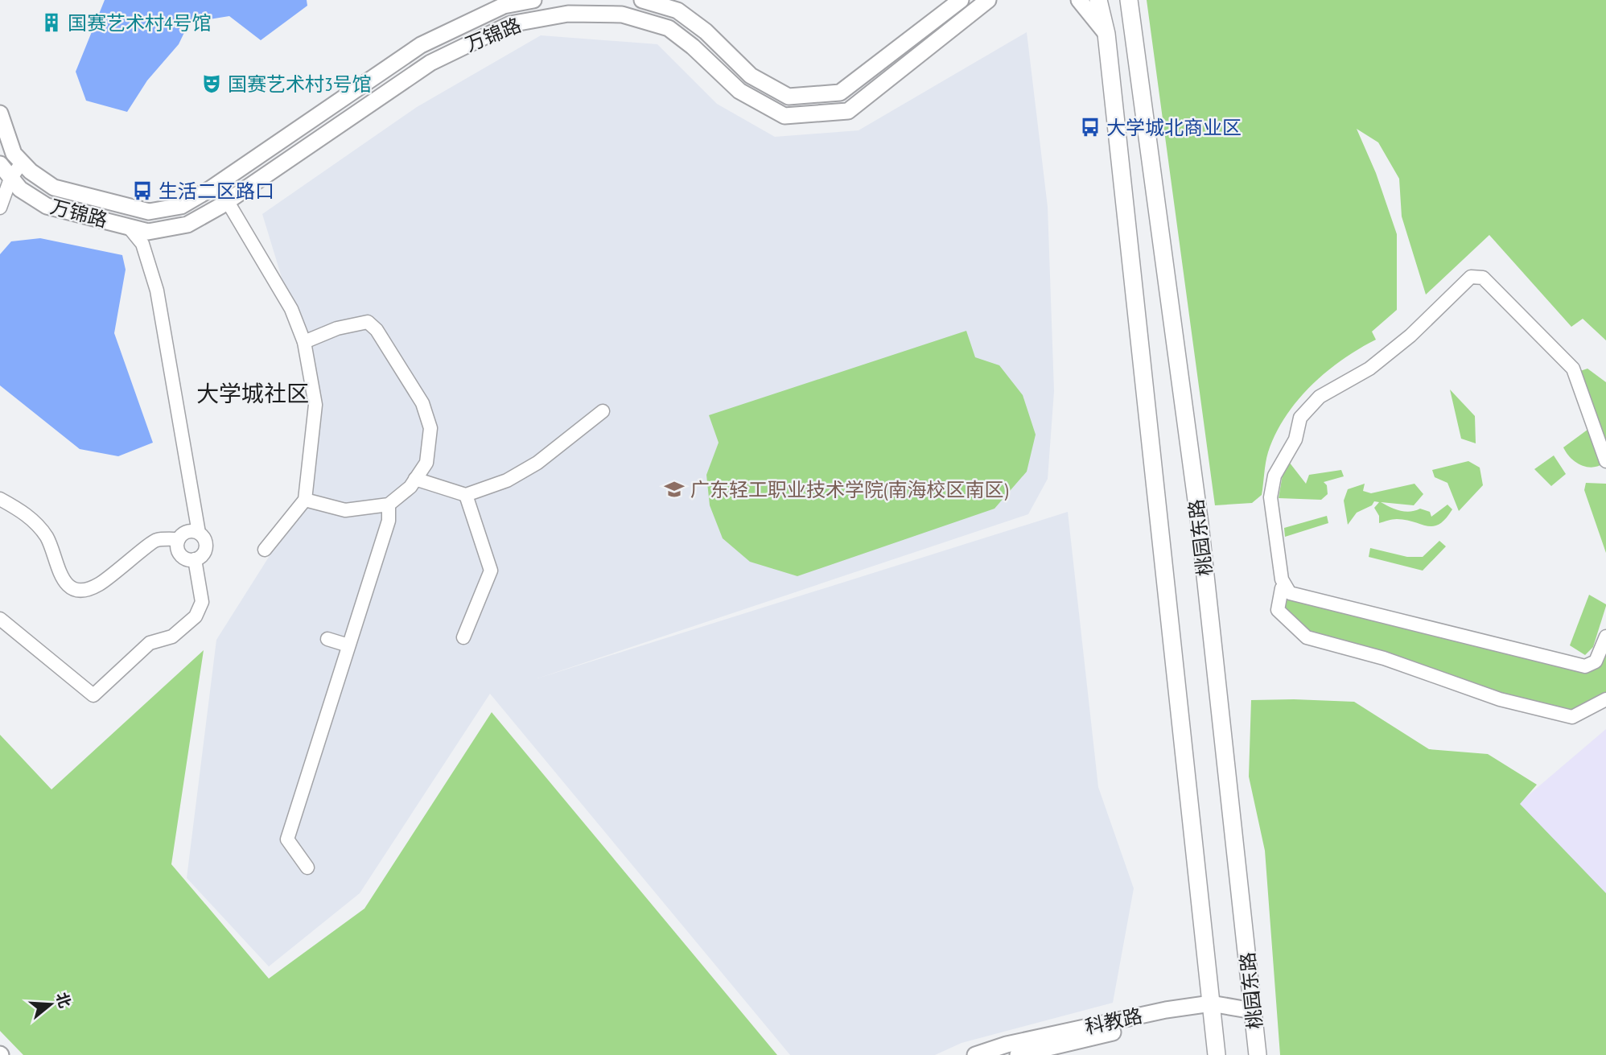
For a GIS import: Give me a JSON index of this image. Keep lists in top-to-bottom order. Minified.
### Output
{"streets":{"main road":["桃园东路"],"street":["万锦路","科教路"]},"crossings":[["桃园东路","科教路"]],"districts":["大学城社区"],"places":{"building":["国赛艺术村4号馆"],"theatre":["国赛艺术村3号馆"],"bus stop":["大学城北商业区","生活二区路口"],"school or university":["广东轻工职业技术学院(南海校区南区)"]},"north":"right"}
